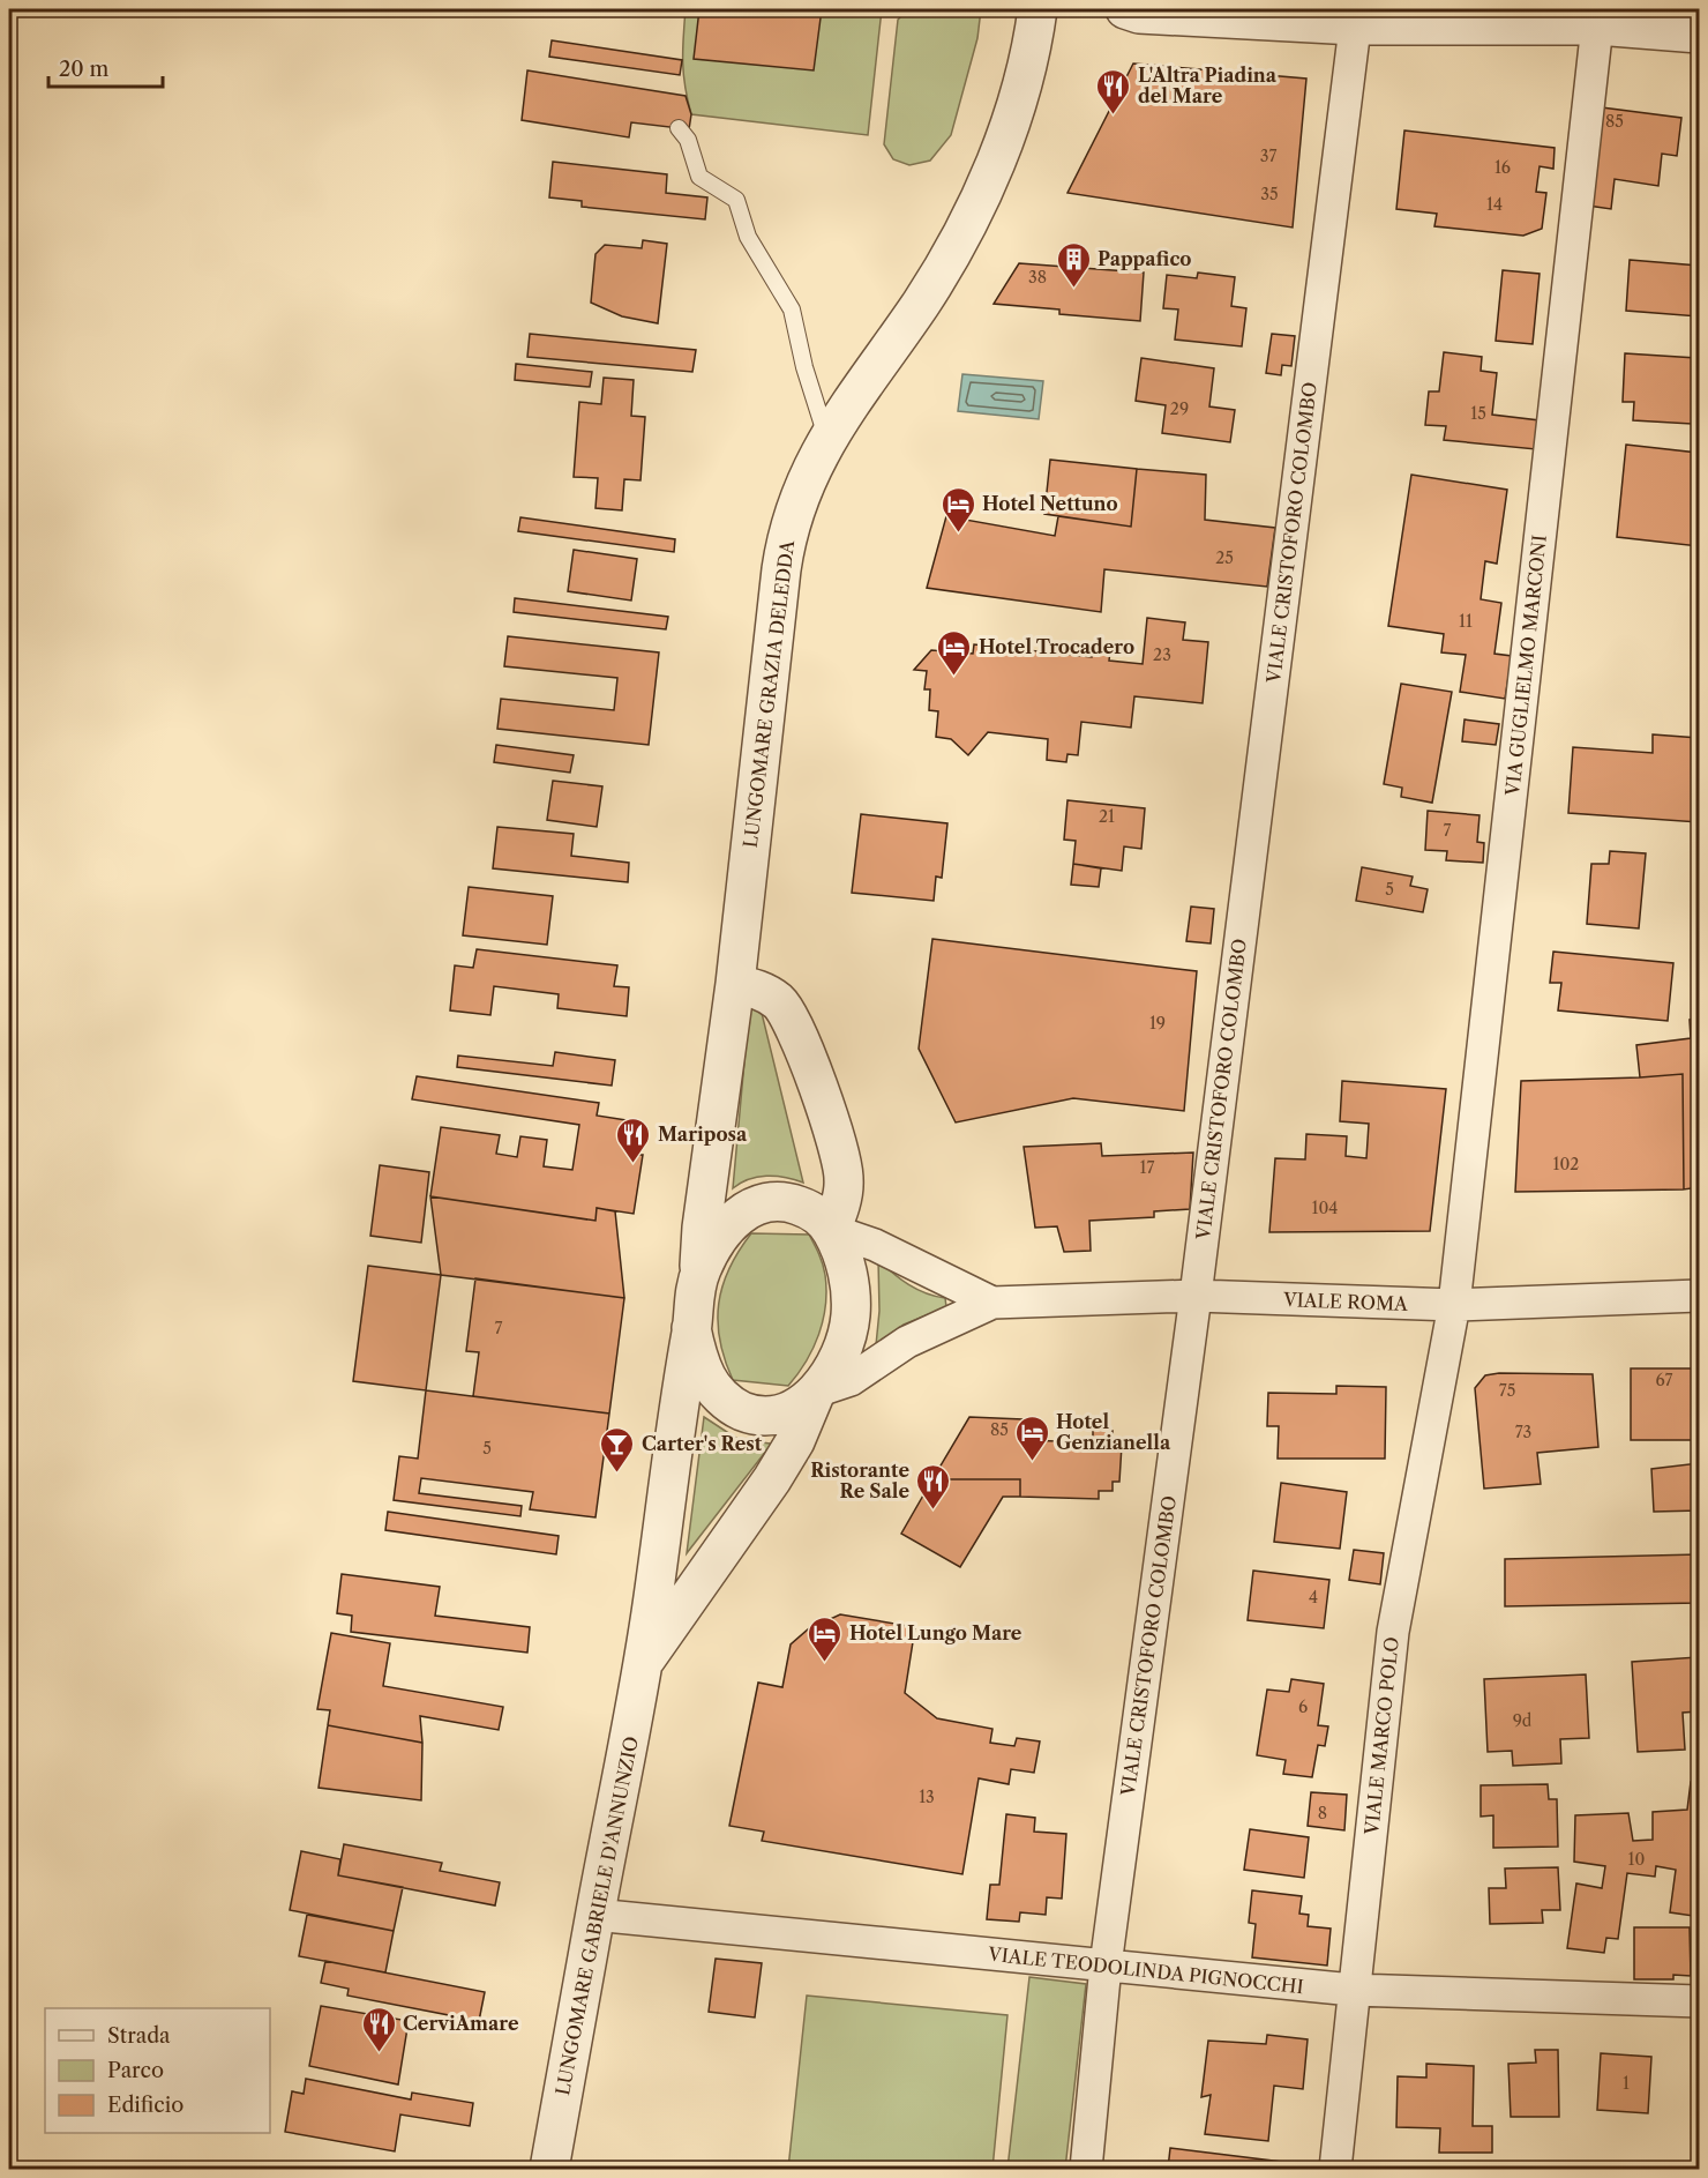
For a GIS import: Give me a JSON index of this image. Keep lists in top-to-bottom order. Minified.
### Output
{"streets":{"street":["VIALE CRISTOFORO COLOMBO","VIA GUGLIELMO MARCONI","LUNGOMARE GRAZIA DELEDDA","VIALE ROMA","VIALE MARCO POLO","LUNGOMARE GABRIELE D'ANNUNZIO","VIALE TEODOLINDA PIGNOCCHI"]},"crossings":[["VIALE CRISTOFORO COLOMBO","VIALE ROMA"],["VIALE CRISTOFORO COLOMBO","VIALE TEODOLINDA PIGNOCCHI"],["VIA GUGLIELMO MARCONI","VIALE ROMA"],["VIA GUGLIELMO MARCONI","VIALE MARCO POLO"],["LUNGOMARE GRAZIA DELEDDA","VIALE ROMA"],["LUNGOMARE GRAZIA DELEDDA","LUNGOMARE GABRIELE D'ANNUNZIO"],["VIALE ROMA","VIALE MARCO POLO"],["VIALE ROMA","LUNGOMARE GABRIELE D'ANNUNZIO"],["VIALE MARCO POLO","VIALE TEODOLINDA PIGNOCCHI"],["LUNGOMARE GABRIELE D'ANNUNZIO","VIALE TEODOLINDA PIGNOCCHI"]],"places":{"restaurant":["L'Altra Piadina del Mare","Mariposa","Ristorante Re Sale","CerviAmare"],"building":["Pappafico"],"hotel":["Hotel Nettuno","Hotel Trocadero","Hotel Genzianella","Hotel Lungo Mare"],"bar":["Carter's Rest"]},"house_numbers":["85","37","16","35","14","38","29","15","25","11","23","21","7","5","19","102","17","104","7","67","75","85","73","5","4","6","9d","13","8","10","1"],"legend":["Strada","Parco","Edificio"],"scale_bar":"20 m"}
